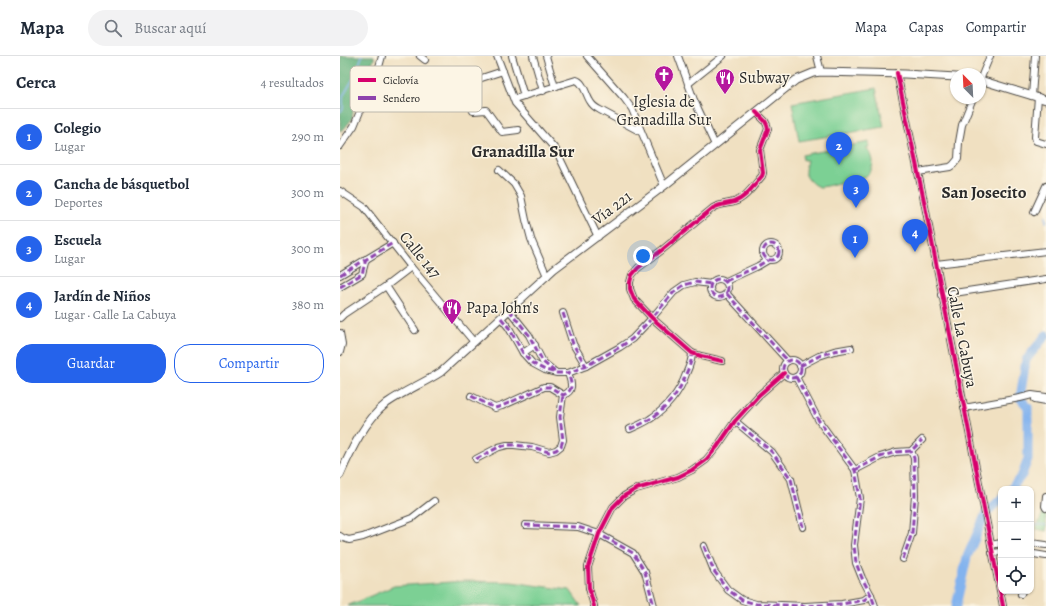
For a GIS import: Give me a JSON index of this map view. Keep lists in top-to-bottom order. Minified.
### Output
{"streets":{"main road":["Vía 221"],"street":["Calle 147","Calle La Cabuya"]},"crossings":[["Vía 221","Calle 147"],["Vía 221","Calle La Cabuya"]],"districts":["Granadilla Sur","San Josecito"],"places":{"church":["Iglesia de Granadilla Sur"],"restaurant":["Subway","Papa John's"]},"legend":["Ciclovía","Sendero"],"north":"top left","page":{"header":"Mapa","search":"Buscar aquí","nav":["Mapa","Capas","Compartir"],"heading":["Cerca","4 resultados"],"list":[{"mark":"1","name":"Colegio","note":"Lugar","value":"290 m"},{"mark":"2","name":"Cancha de básquetbol","note":"Deportes","value":"300 m"},{"mark":"3","name":"Escuela","note":"Lugar","value":"300 m"},{"mark":"4","name":"Jardín de Niños","note":"Lugar · Calle La Cabuya","value":"380 m"}],"pins":["2","3","4","1"],"buttons":["Guardar","Compartir"],"map_buttons":["+","−"]}}
